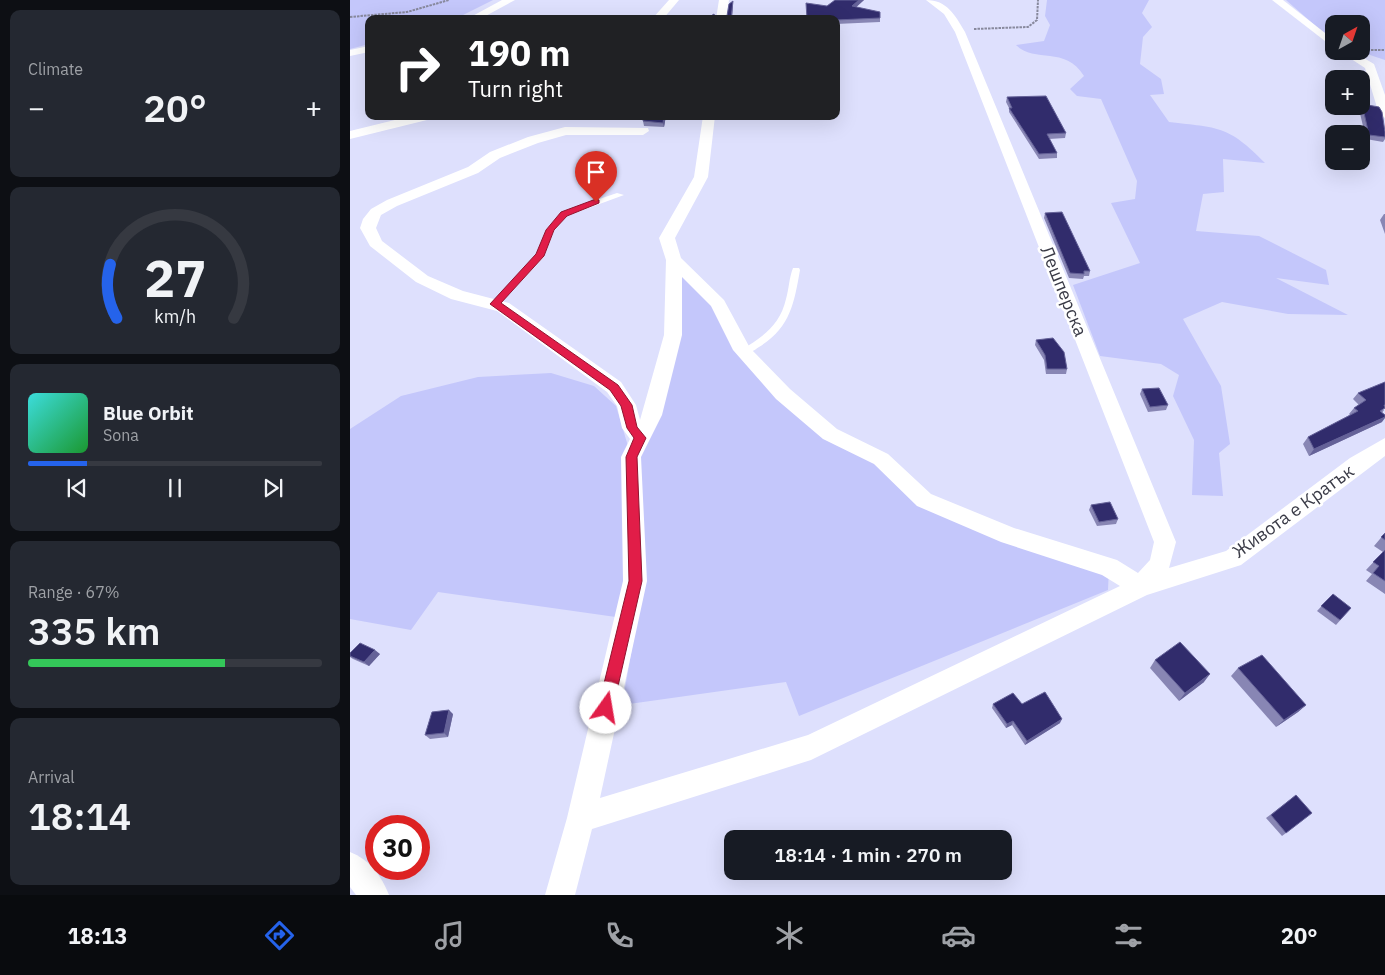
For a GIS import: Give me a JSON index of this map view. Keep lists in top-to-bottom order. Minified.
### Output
{"streets":{"street":["Лешперска","Живота е Кратък"]},"crossings":[["Лешперска","Живота е Кратък"]],"north":"top right","page":{"tile":["Climate",["Range · 67%","335 km"],["Arrival","18:14"]],"map_buttons":["+","−"],"turn":["190 m","Turn right"],"heat":["−","20°","+"],"song":["Blue Orbit","Sona"],"limit":"30","trip":"18:14 · 1 min · 270 m","tabs":["18:13","20°"],"gauge":["27","km/h"]}}
